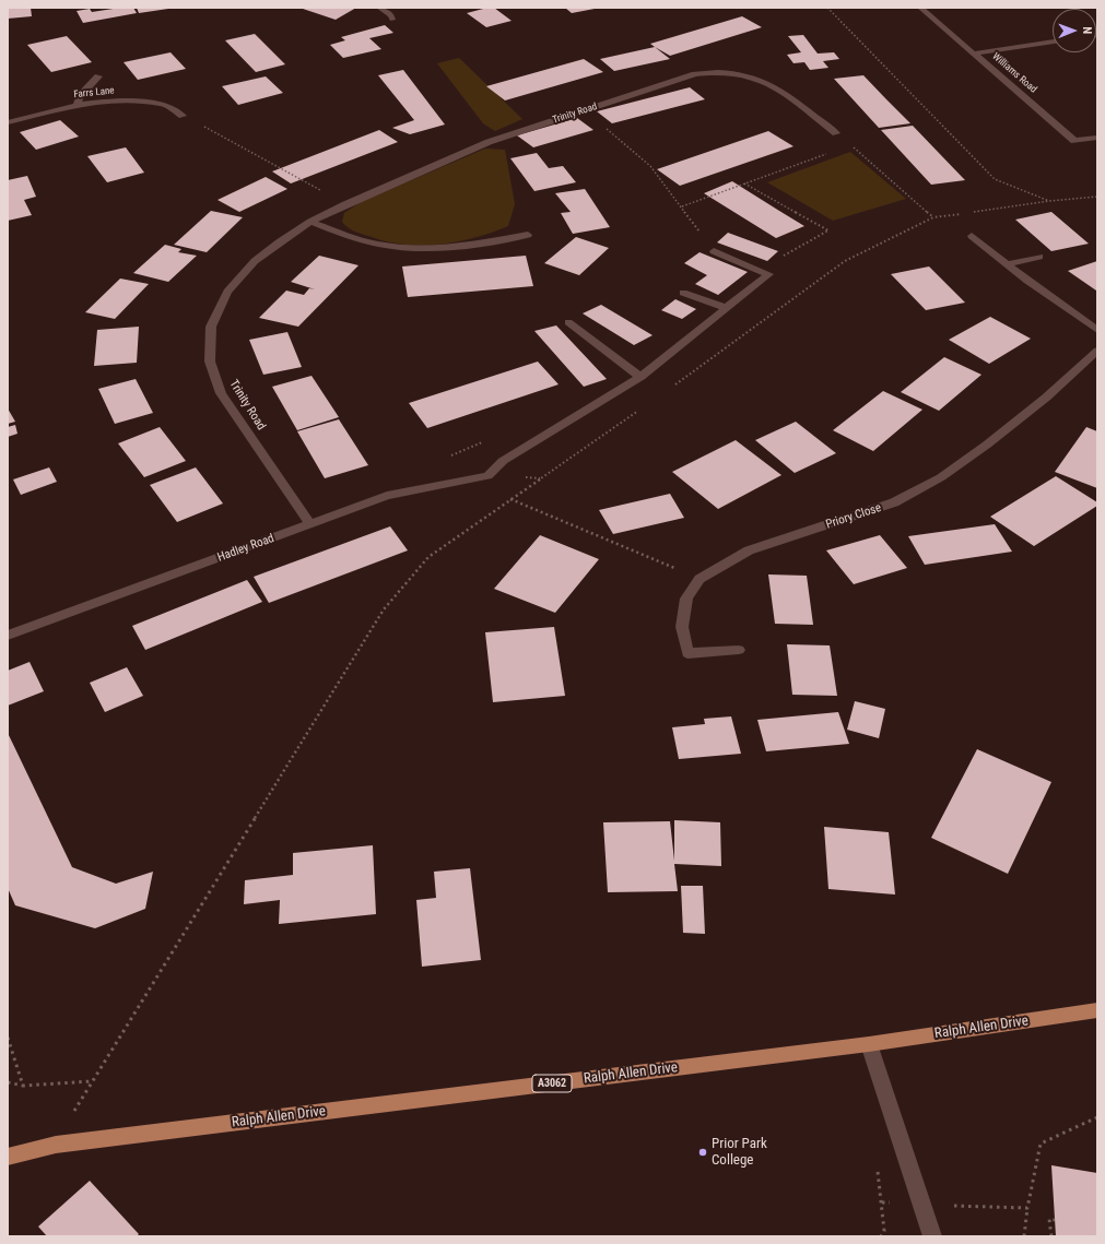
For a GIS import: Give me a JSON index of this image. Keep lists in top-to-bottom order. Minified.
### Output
{"streets":{"main road":["Ralph Allen Drive","A3062"],"street":["Williams Road","Farrs Lane","Trinity Road","Priory Close","Hadley Road"]},"crossings":[["Trinity Road","Hadley Road"]],"places":["Prior Park College"],"north":"right"}
